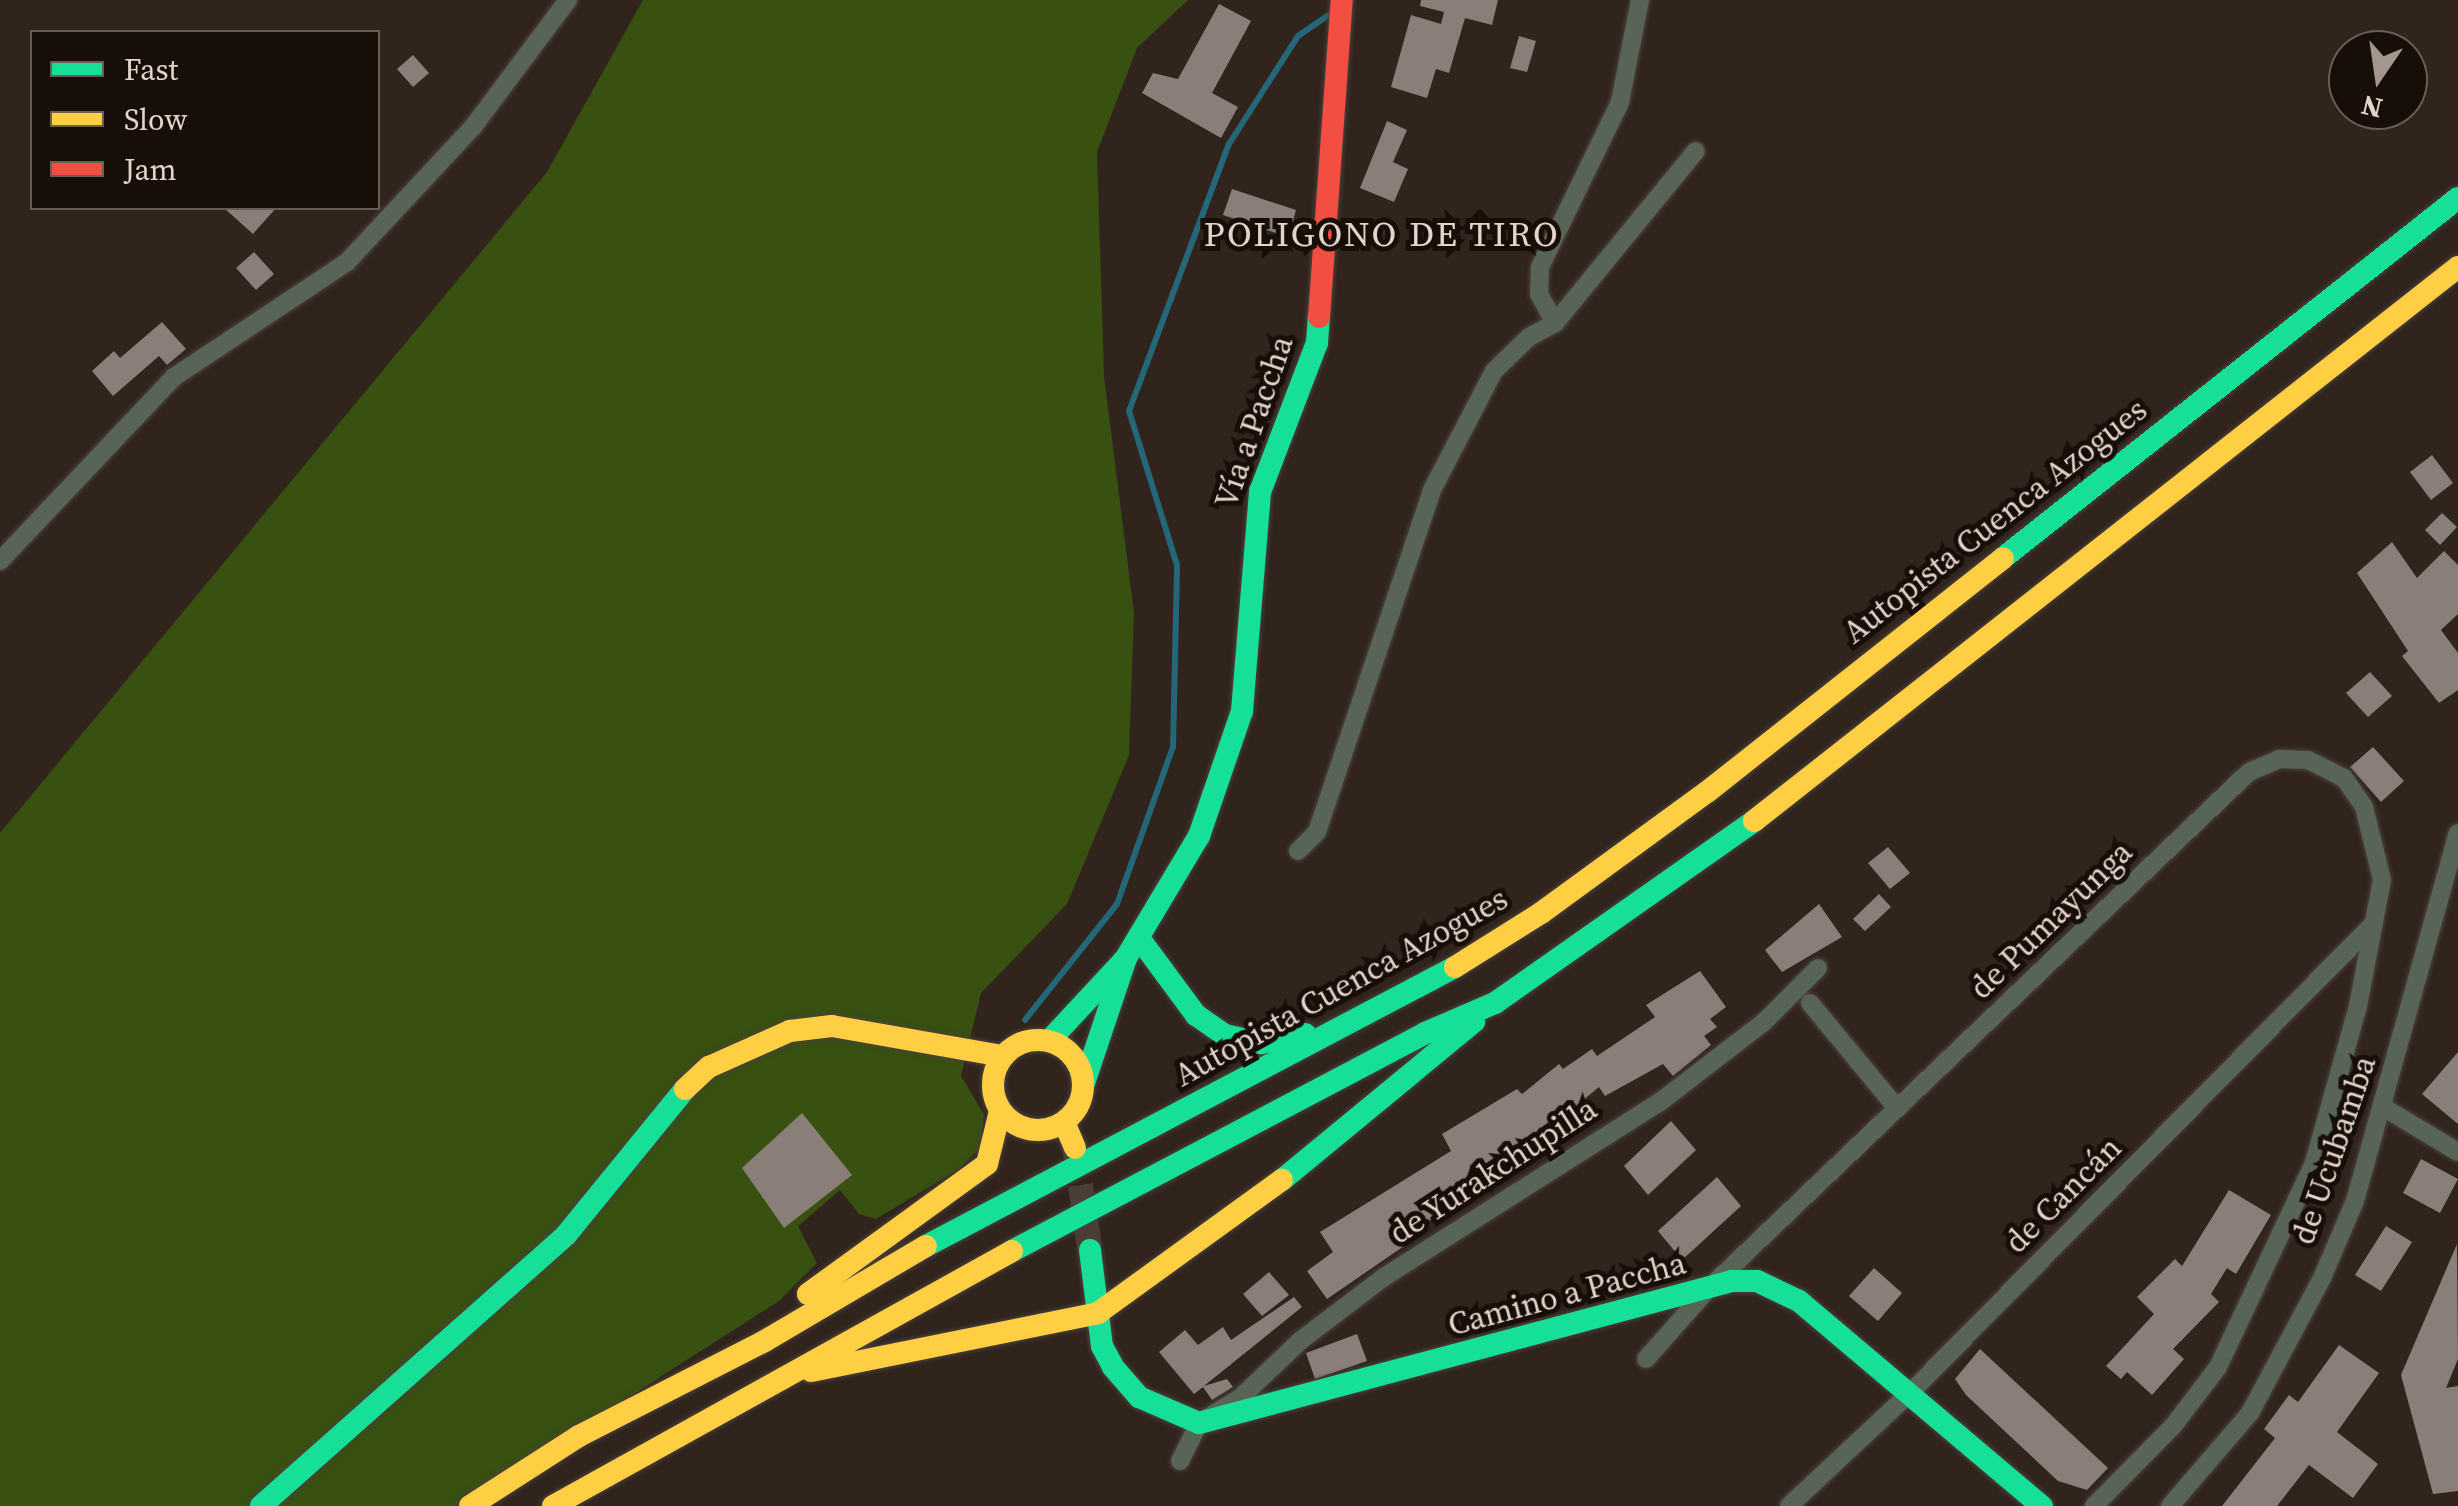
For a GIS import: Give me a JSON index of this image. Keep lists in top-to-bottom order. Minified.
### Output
{"streets":{"main road":["Vía a Paccha","Autopista Cuenca Azogues","Camino a Paccha"],"street":["de Pumayunga","de Ucubamba","de Yurakchupilla","de Cancán"]},"crossings":[["de Pumayunga","de Cancán"],["de Pumayunga","Camino a Paccha"],["de Yurakchupilla","Camino a Paccha"],["de Cancán","Camino a Paccha"]],"districts":["POLIGONO DE TIRO"],"legend":["Fast","Slow","Jam"],"north":"bottom"}
